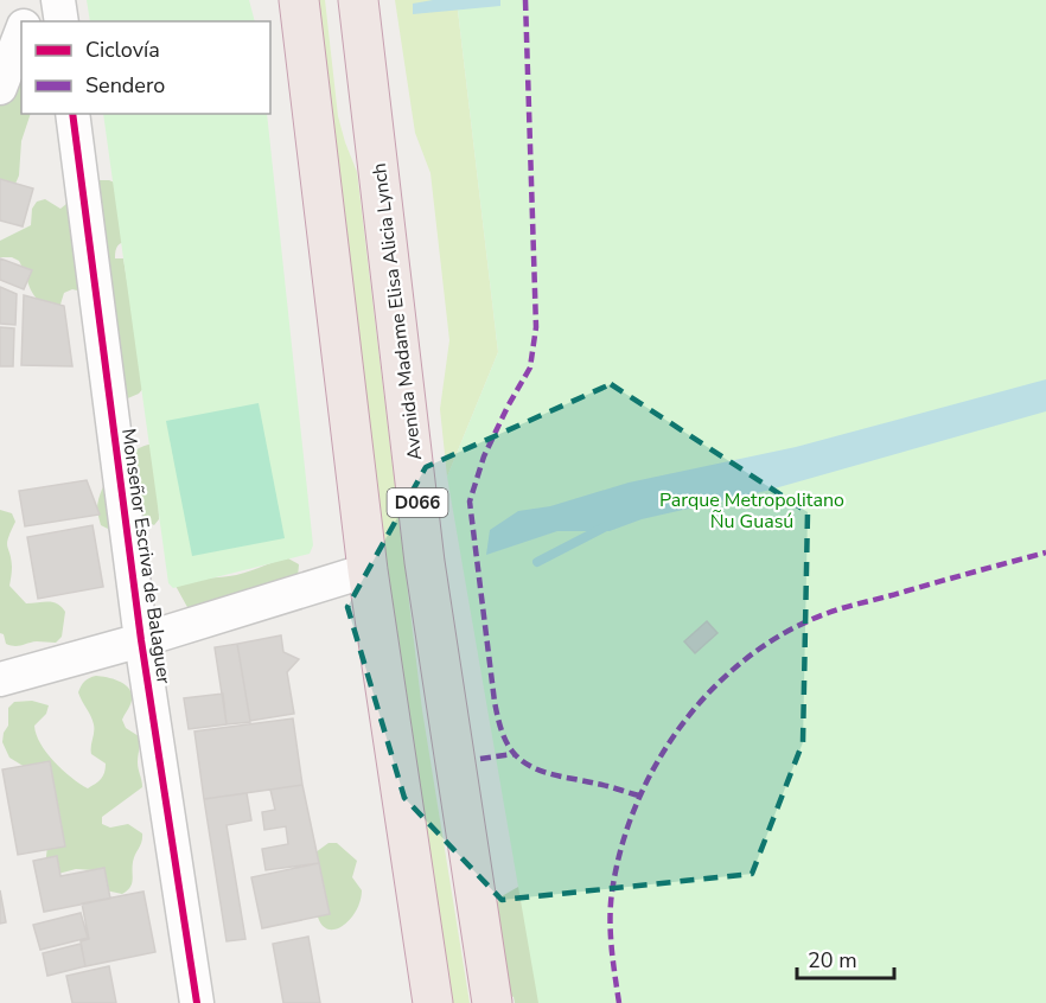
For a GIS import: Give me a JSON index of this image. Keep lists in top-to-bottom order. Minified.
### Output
{"streets":{"highway":["Avenida Madame Elisa Alicia Lynch","D066"],"street":["Monseñor Escriva de Balaguer"]},"parks":["Parque Metropolitano Ñu Guasú"],"legend":["Ciclovía","Sendero"],"scale_bar":"20 m"}
